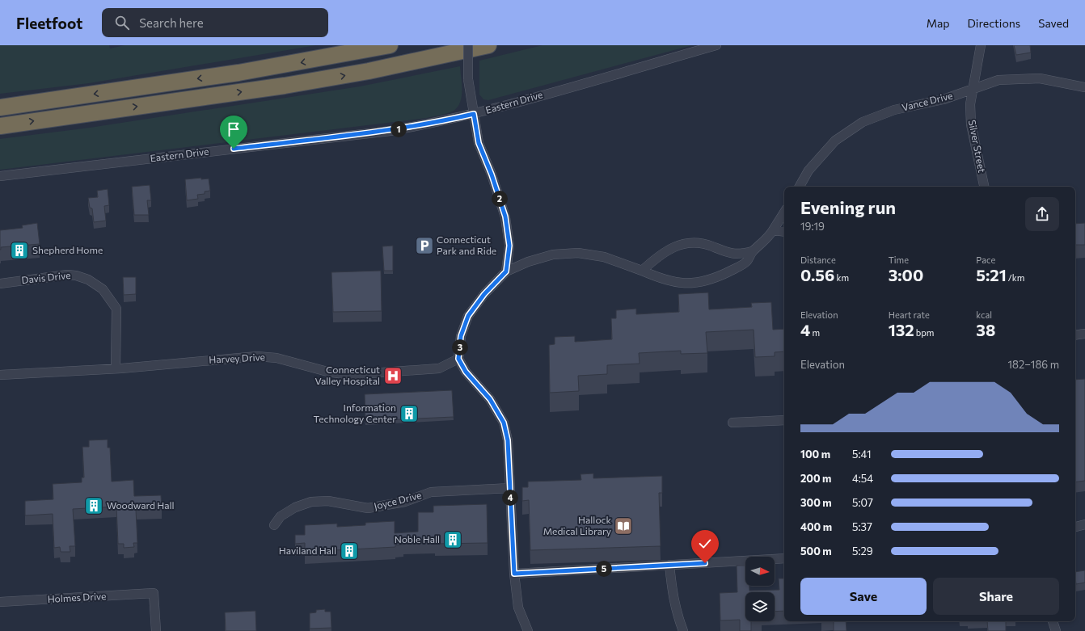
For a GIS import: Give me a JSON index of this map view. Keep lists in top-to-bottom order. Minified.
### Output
{"streets":{"street":["Vance Drive","Eastern Drive","Silver Street","Davis Drive","Harvey Drive","Joyce Drive","Holmes Drive"]},"crossings":[["Vance Drive","Silver Street"],["Davis Drive","Harvey Drive"]],"places":{"parking":["Connecticut Park and Ride"],"building":["Shepherd Home","Information Technology Center","Woodward Hall","Noble Hall","Haviland Hall"],"hospital":["Connecticut Valley Hospital"],"library":["Hallock Medical Library"]},"north":"right","page":{"header":"Fleetfoot","search":"Search here","nav":["Map","Directions","Saved"],"pins":["1","2","3","4","5"],"heading":["Evening run","19:19"],"stats":[["Distance","0.56 km"],["Time","3:00"],["Pace","5:21 /km"],["Elevation","4 m"],["Heart rate","132 bpm"],["kcal","38"]],"chart":["Elevation","182–186 m"],"list":[{"name":"100 m","note":"5:41"},{"name":"200 m","note":"4:54"},{"name":"300 m","note":"5:07"},{"name":"400 m","note":"5:37"},{"name":"500 m","note":"5:29"}],"buttons":["Save","Share"]}}
